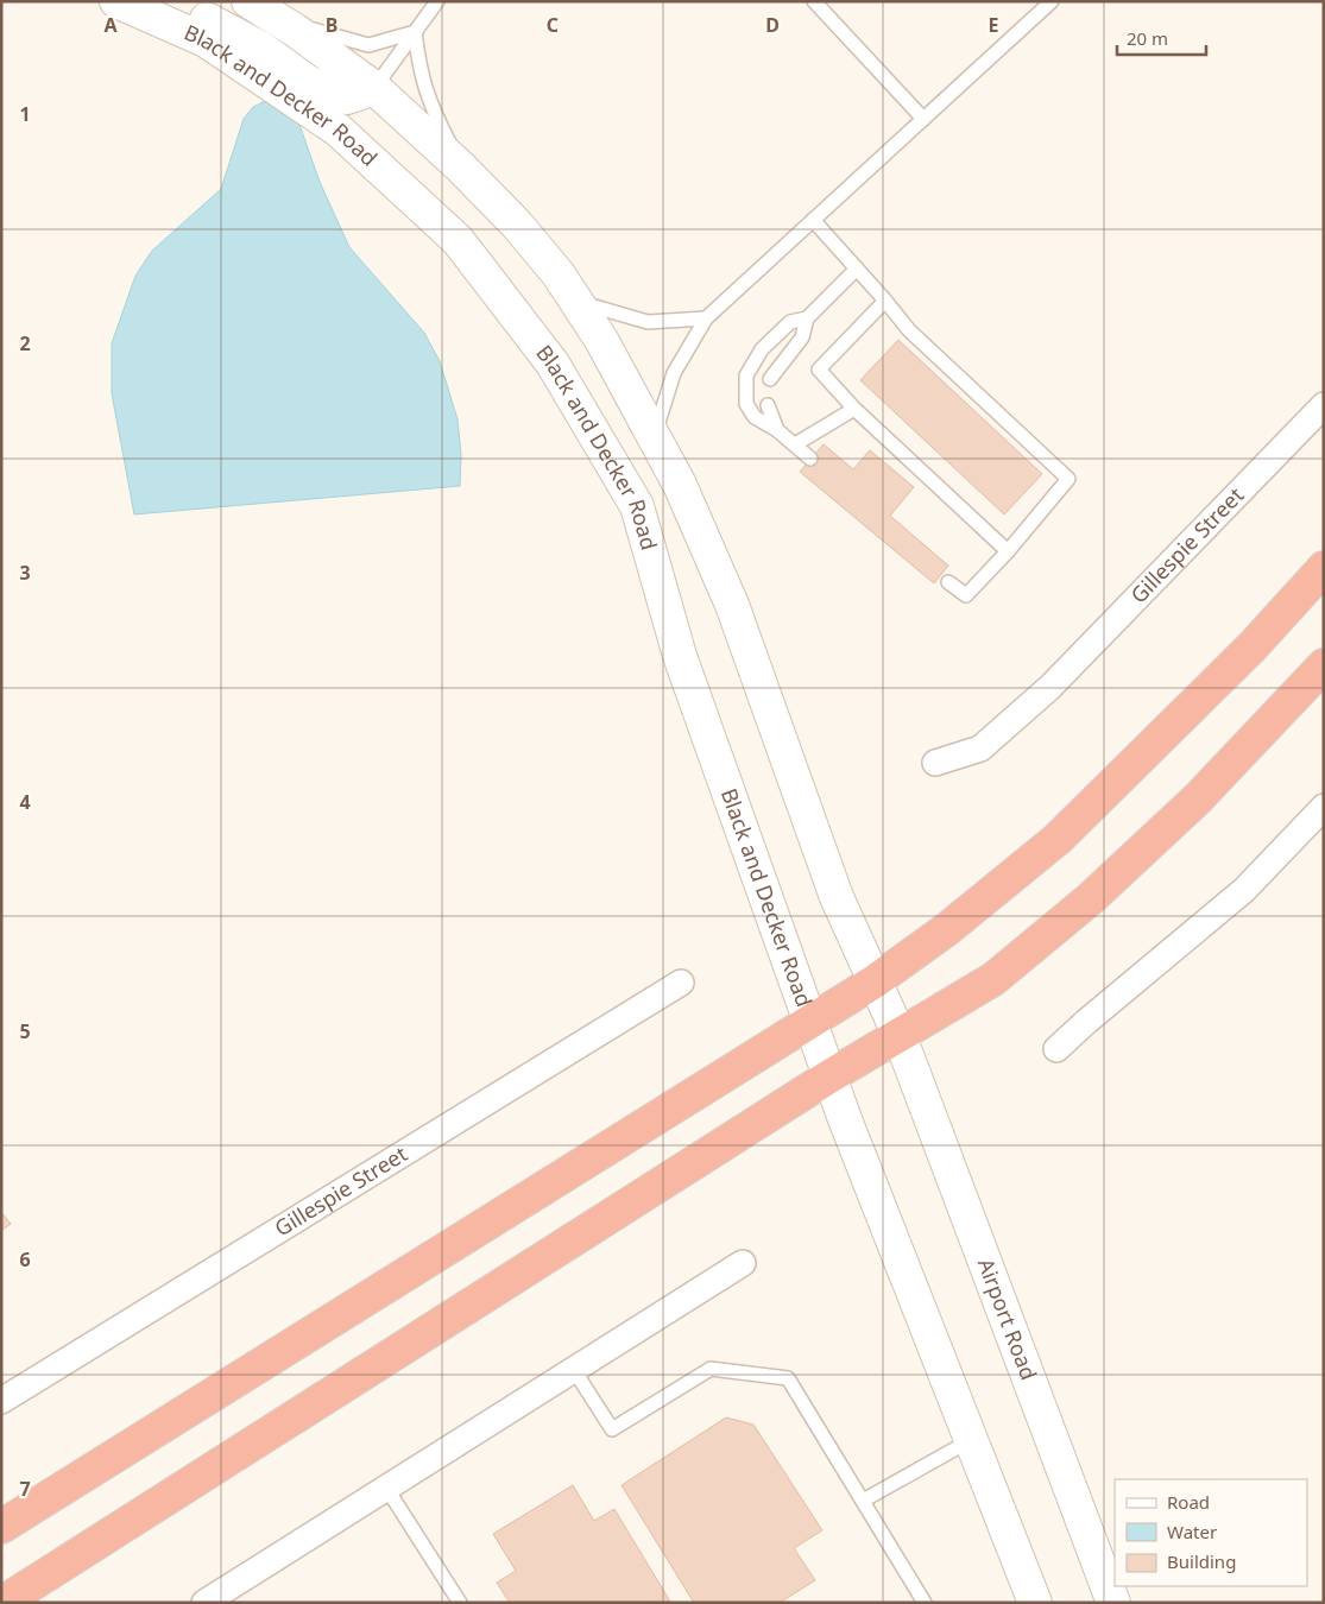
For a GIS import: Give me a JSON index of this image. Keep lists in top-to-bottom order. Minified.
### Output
{"streets":{"main road":["Black and Decker Road","Airport Road"],"street":["Gillespie Street"]},"legend":["Road","Water","Building"],"scale_bar":"20 m","grid":{"columns":["A","B","C","D","E"],"rows":["1","2","3","4","5","6","7"]}}
